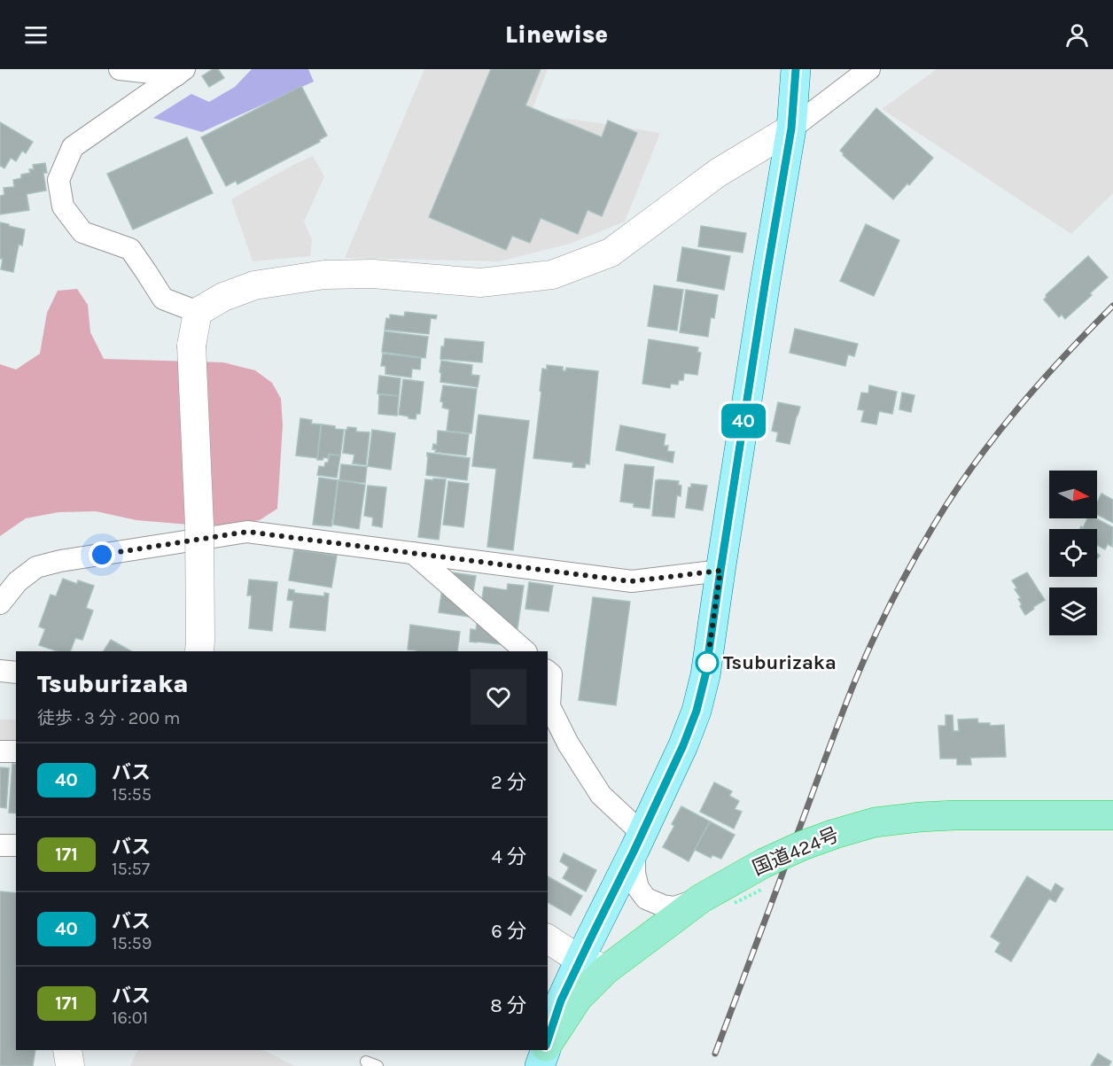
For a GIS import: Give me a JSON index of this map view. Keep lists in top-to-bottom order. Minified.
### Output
{"streets":{"highway":["国道424号"]},"places":["Tsuburizaka"],"lines":["bus line 40"],"north":"right","page":{"header":"Linewise","on_map":"40","heading":["Tsuburizaka","徒歩 · 3 分 · 200 m"],"list":[{"mark":"40","name":"バス","note":"15:55","value":"2 分"},{"mark":"171","name":"バス","note":"15:57","value":"4 分"},{"mark":"40","name":"バス","note":"15:59","value":"6 分"},{"mark":"171","name":"バス","note":"16:01","value":"8 分"}]}}
